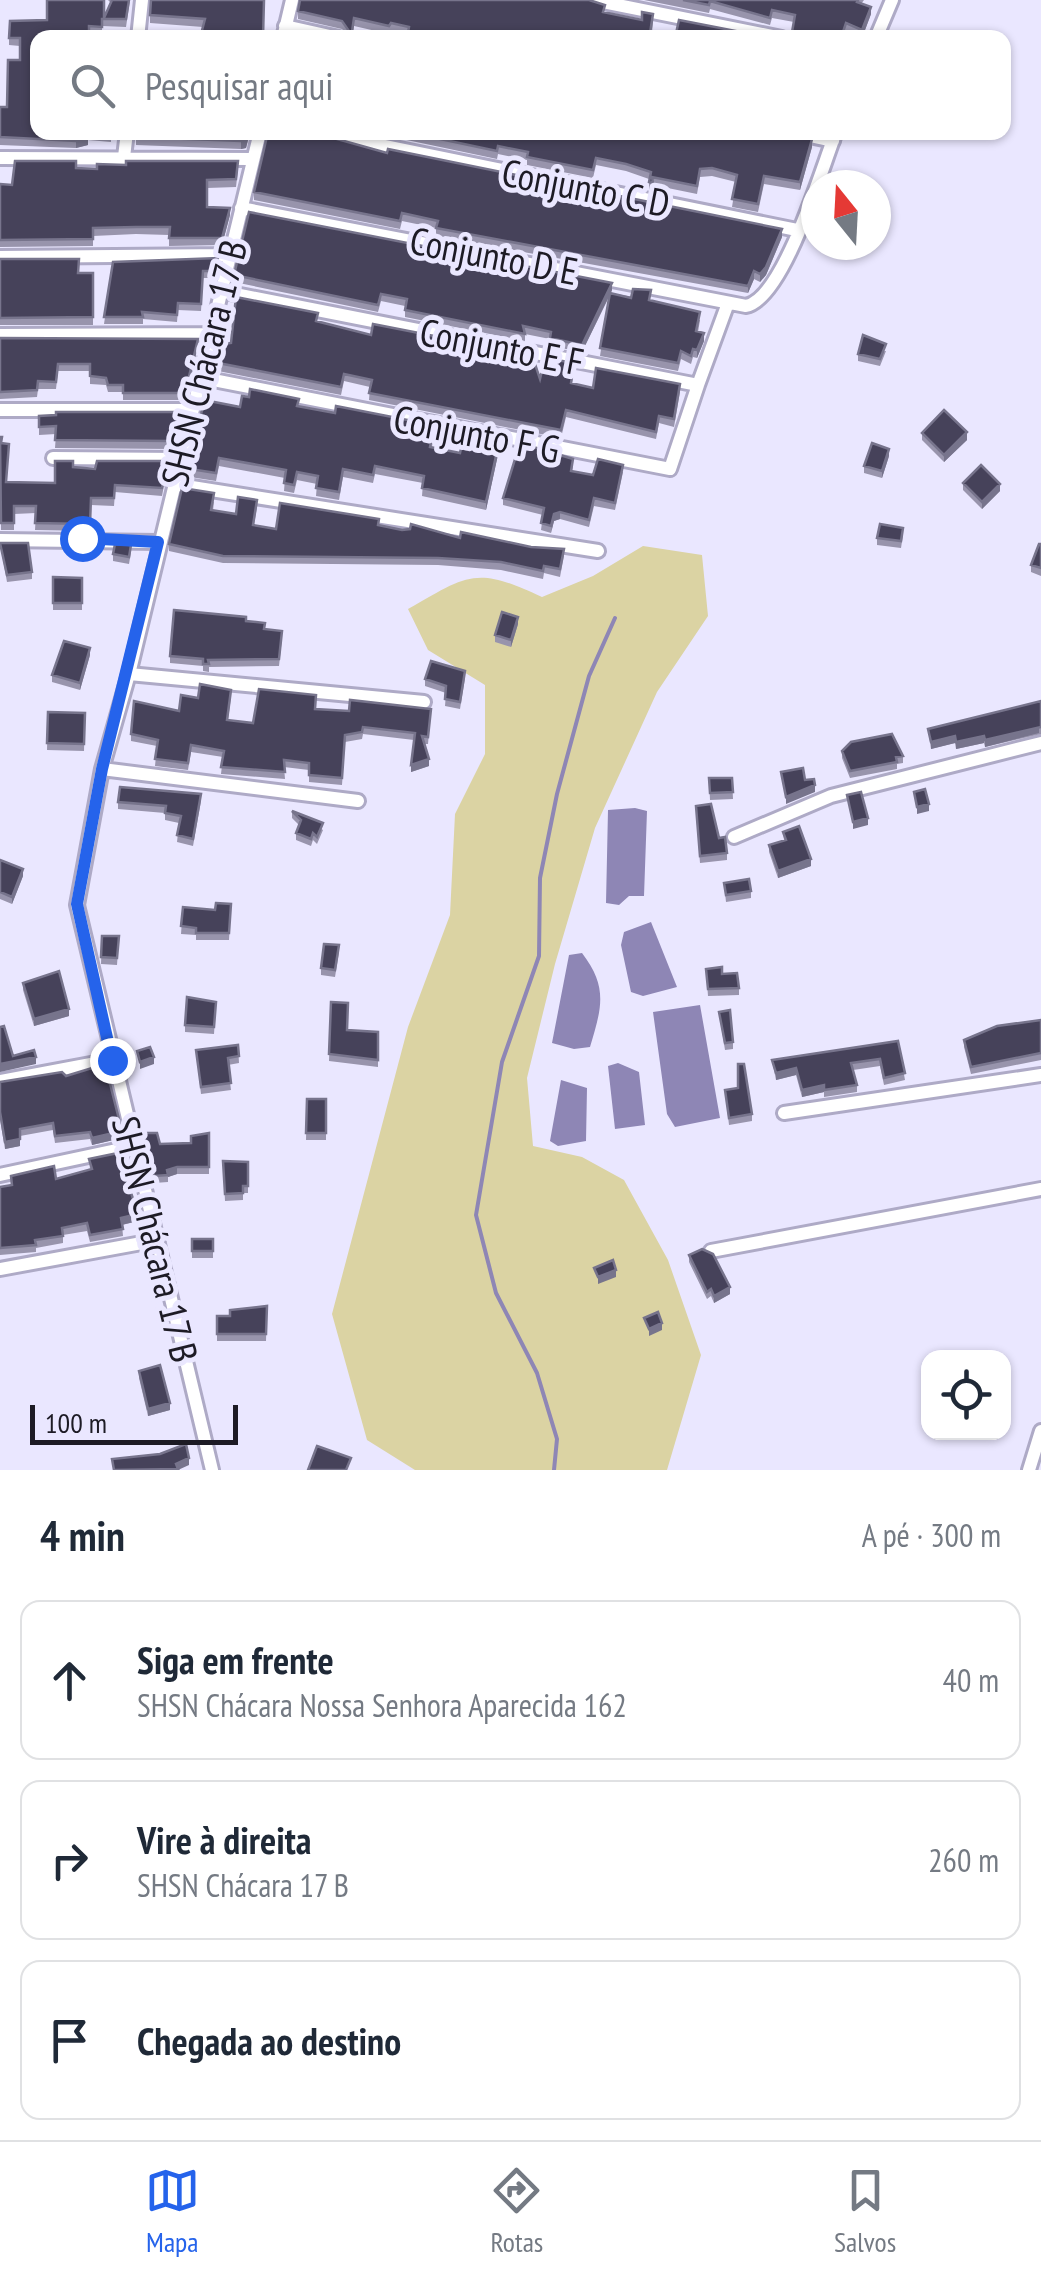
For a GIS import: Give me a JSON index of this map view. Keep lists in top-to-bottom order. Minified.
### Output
{"streets":{"street":["Conjunto C D","Conjunto D E","Conjunto E F","SHSN Chácara 17 B","Conjunto F G"]},"crossings":[["Conjunto C D","Conjunto D E"],["Conjunto D E","SHSN Chácara 17 B"],["Conjunto E F","SHSN Chácara 17 B"],["Conjunto E F","Conjunto F G"],["SHSN Chácara 17 B","Conjunto F G"]],"scale_bar":"100 m","north":"top","page":{"search":"Pesquisar aqui","scale":"100 m","heading":["4 min","A pé · 300 m"],"list":[["Siga em frente","SHSN Chácara Nossa Senhora Aparecida 162","40 m"],["Vire à direita","SHSN Chácara 17 B","260 m"],"Chegada ao destino"],"nav":["Mapa","Rotas","Salvos"]}}
